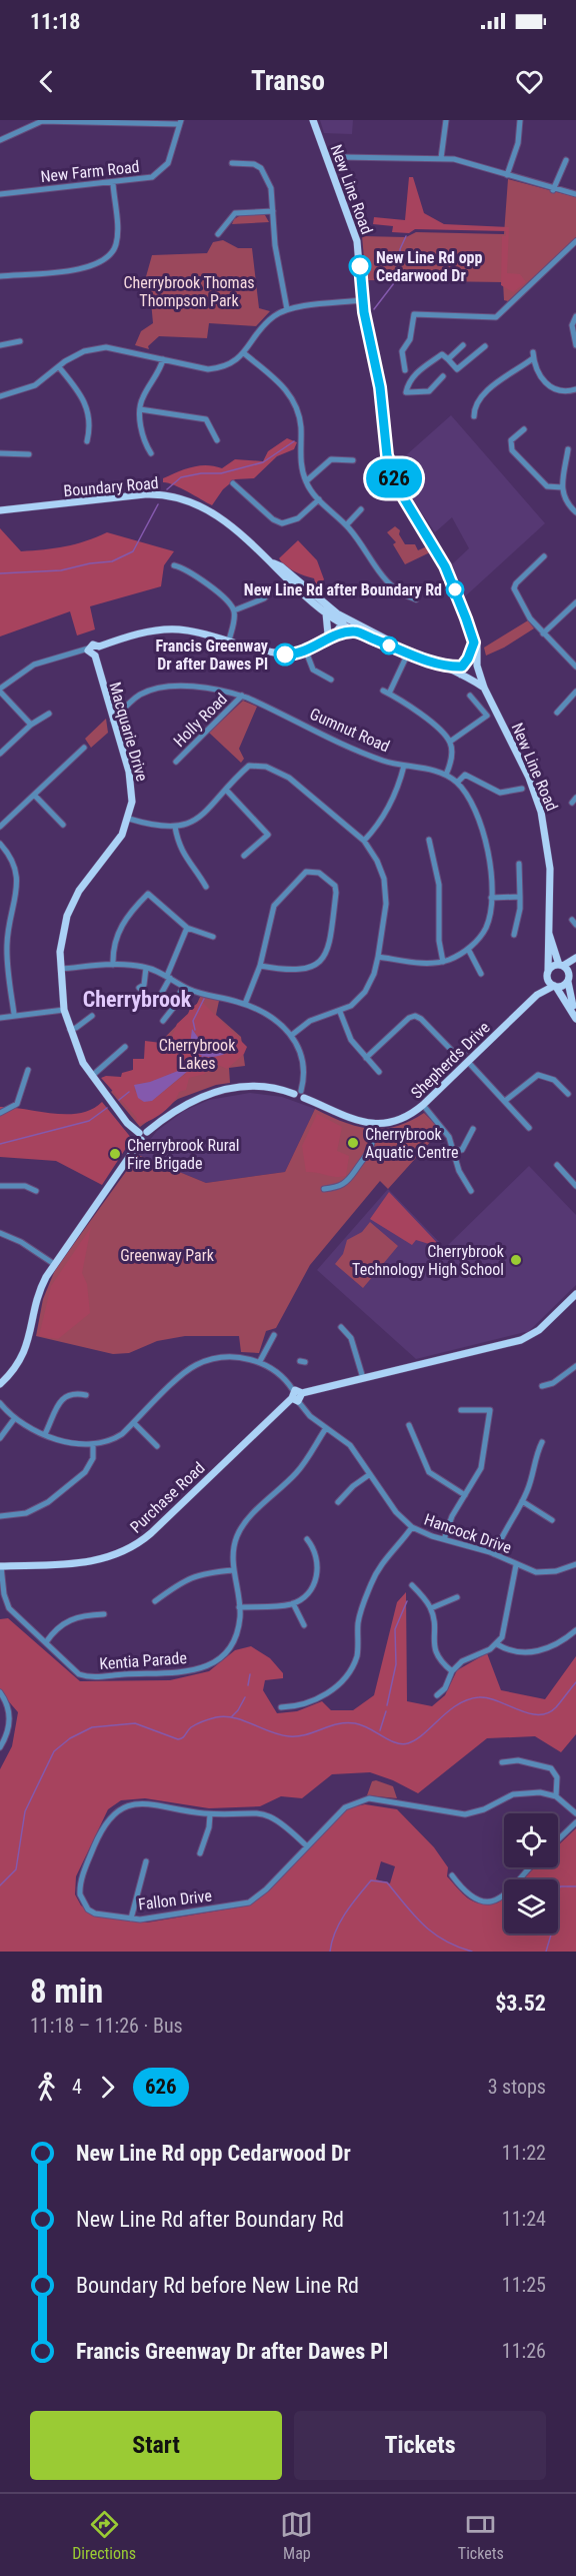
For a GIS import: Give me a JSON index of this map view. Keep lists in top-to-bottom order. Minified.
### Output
{"streets":{"main road":["New Line Road","Boundary Road","Macquarie Drive","Shepherds Drive","Purchase Road"],"street":["New Farm Road","Holly Road","Gumnut Road","Hancock Drive","Kentia Parade","Fallon Drive"]},"crossings":[["New Line Road","Boundary Road"],["New Line Road","Shepherds Drive"],["Holly Road","Gumnut Road"],["Gumnut Road","Macquarie Drive"],["Macquarie Drive","Shepherds Drive"],["Purchase Road","Hancock Drive"],["Purchase Road","Kentia Parade"],["Hancock Drive","Kentia Parade"]],"districts":["Cherrybrook"],"parks":["Cherrybrook Thomas Thompson Park","Cherrybrook Lakes","Greenway Park"],"places":["New Line Rd opp Cedarwood Dr","New Line Rd after Boundary Rd","Francis Greenway Dr after Dawes Pl","Cherrybrook Aquatic Centre","Cherrybrook Rural Fire Brigade","Cherrybrook Technology High School"],"lines":["bus line 626"],"page":{"status":"11:18","header":"Transo","on_map":"626","heading":["8 min","11:18 – 11:26 · Bus","$3.52"],"legs":["4","626","3 stops"],"list":[{"name":"New Line Rd opp Cedarwood Dr","value":"11:22"},{"name":"New Line Rd after Boundary Rd","value":"11:24"},{"name":"Boundary Rd before New Line Rd","value":"11:25"},{"name":"Francis Greenway Dr after Dawes Pl","value":"11:26"}],"buttons":["Start","Tickets"],"tabs":["Directions","Map","Tickets"]}}
